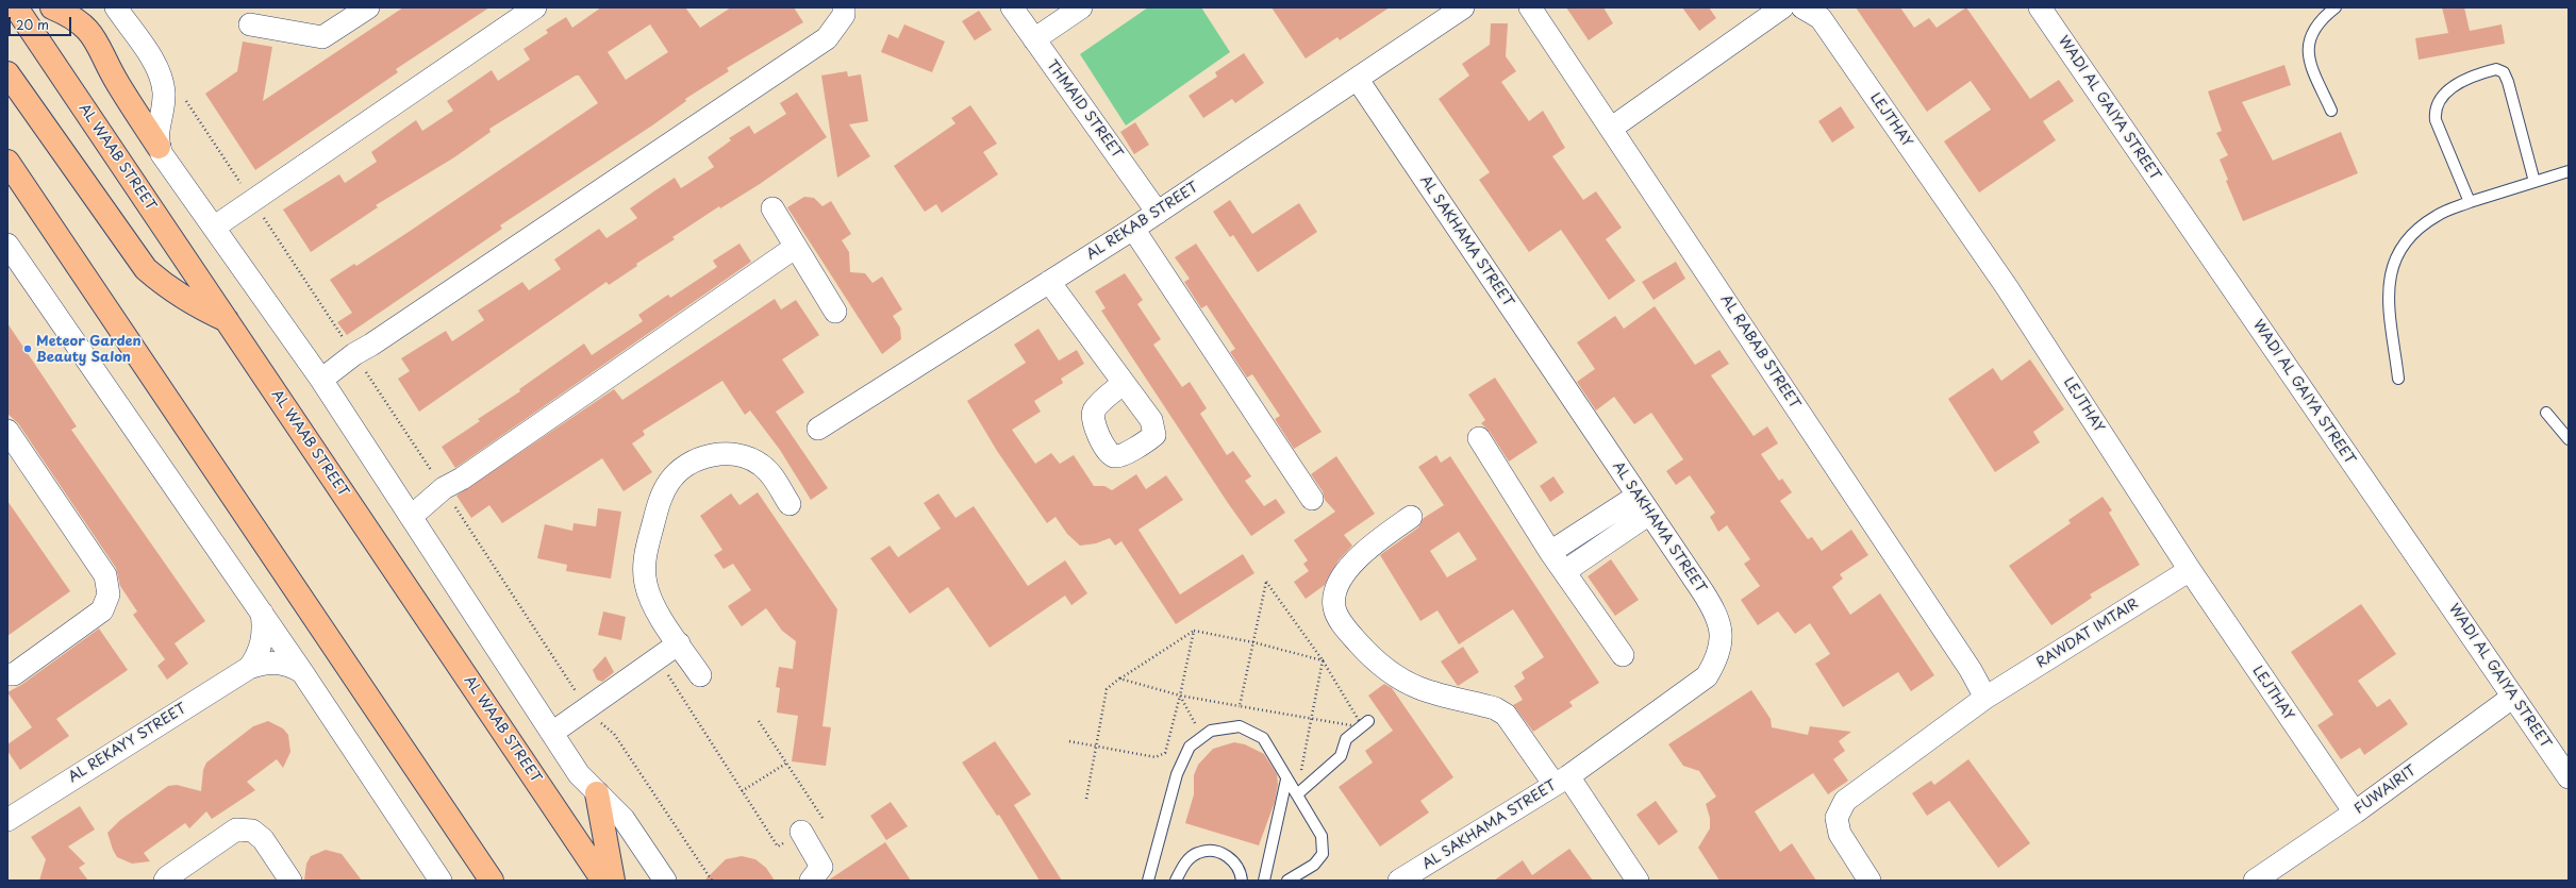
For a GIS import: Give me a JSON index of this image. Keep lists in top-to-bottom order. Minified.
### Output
{"streets":{"main road":["AL WAAB STREET"],"street":["WADI AL GAIYA STREET","THMAID STREET","LEJTHAY","AL REKAB STREET","AL SAKHAMA STREET","AL RABAB STREET","RAWDAT IMTAIR","AL REKAYY STREET","FUWAIRIT"]},"crossings":[["WADI AL GAIYA STREET","FUWAIRIT"],["THMAID STREET","AL REKAB STREET"],["LEJTHAY","RAWDAT IMTAIR"],["LEJTHAY","FUWAIRIT"],["AL REKAB STREET","AL SAKHAMA STREET"],["AL RABAB STREET","RAWDAT IMTAIR"]],"places":["Meteor Garden Beauty Salon"],"scale_bar":"20 m"}
